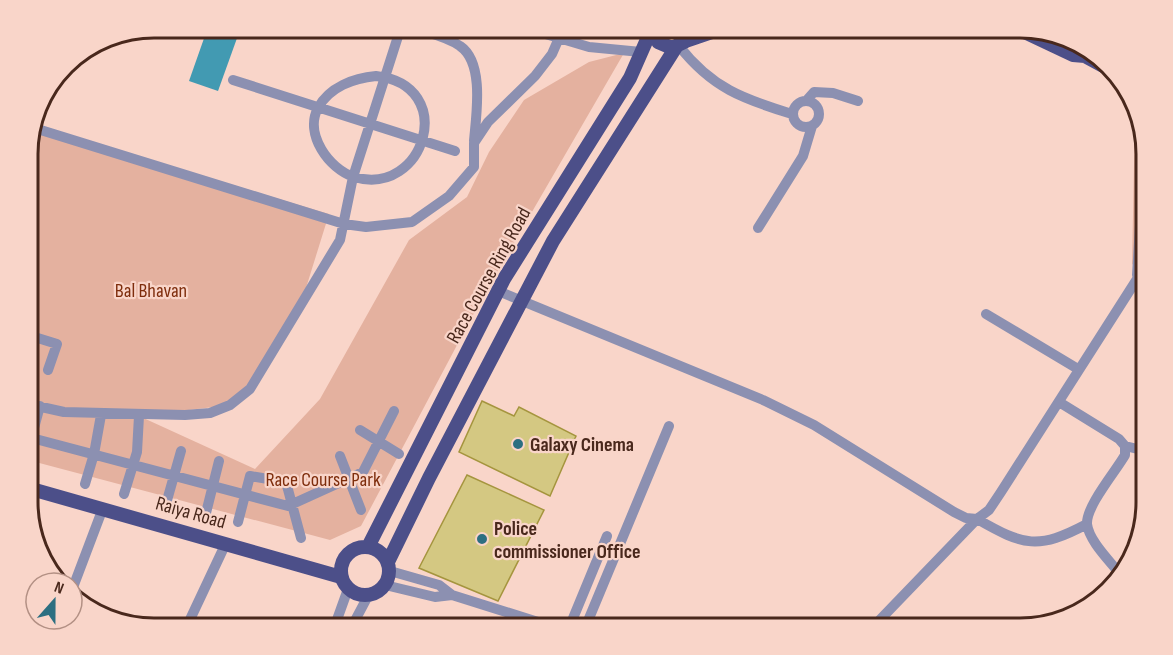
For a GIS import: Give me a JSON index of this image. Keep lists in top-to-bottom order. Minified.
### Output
{"streets":{"main road":["Race Course Ring Road","Raiya Road"]},"crossings":[["Race Course Ring Road","Raiya Road"]],"parks":["Bal Bhavan","Race Course Park"],"places":["Galaxy Cinema","Police commissioner Office"],"north":"top"}
